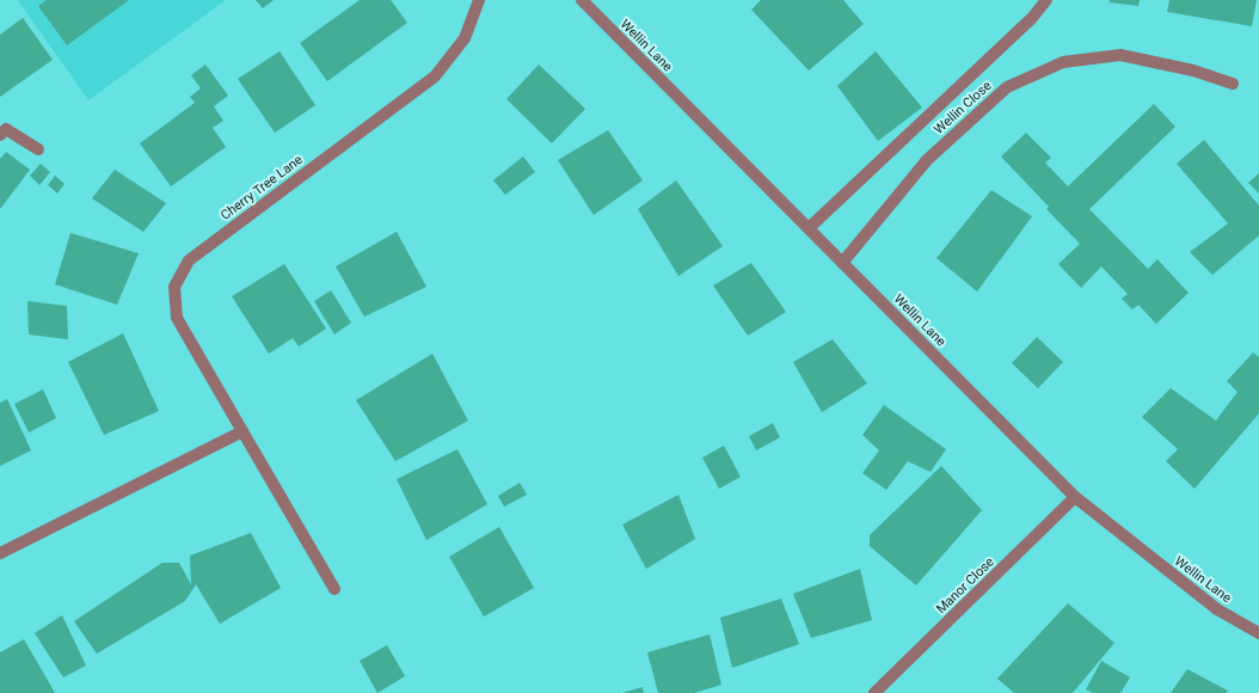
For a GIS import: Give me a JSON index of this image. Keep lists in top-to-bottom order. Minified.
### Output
{"streets":{"street":["Wellin Lane","Wellin Close","Cherry Tree Lane","Manor Close"]},"crossings":[["Wellin Lane","Wellin Close"],["Wellin Lane","Manor Close"]]}
